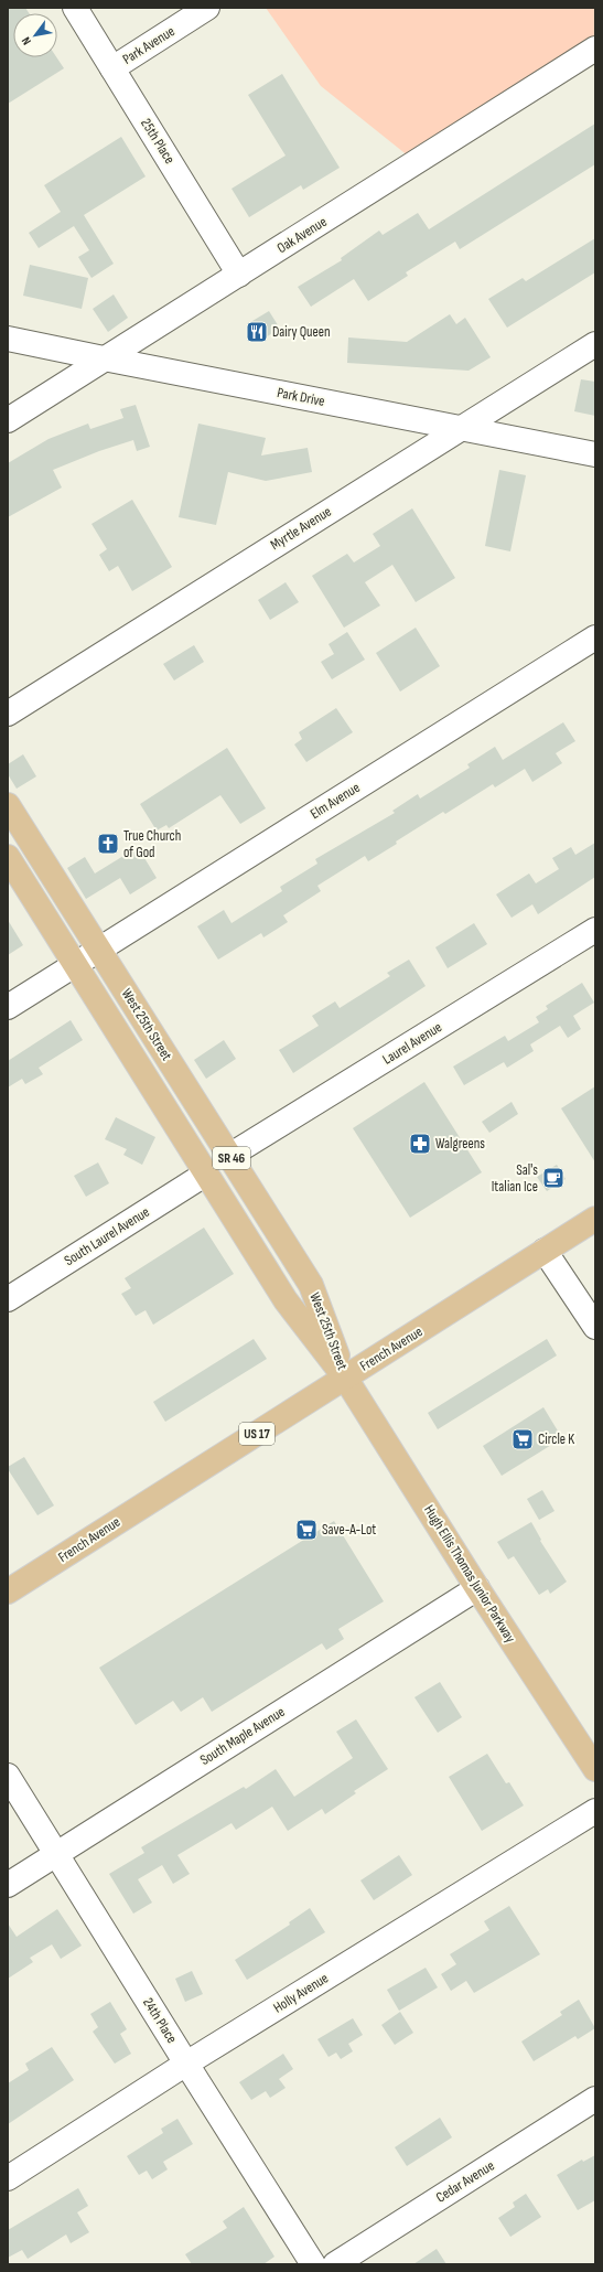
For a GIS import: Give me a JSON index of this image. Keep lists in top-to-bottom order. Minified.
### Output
{"streets":{"main road":["West 25th Street","SR 46","French Avenue","US 17","Hugh Ellis Thomas Junior Parkway"],"street":["Park Avenue","25th Place","Oak Avenue","Park Drive","Myrtle Avenue","Elm Avenue","Laurel Avenue","South Laurel Avenue","South Maple Avenue","Holly Avenue","24th Place","Cedar Avenue"]},"crossings":[["Park Avenue","25th Place"],["25th Place","Oak Avenue"],["Oak Avenue","Park Drive"],["Park Drive","Myrtle Avenue"],["Elm Avenue","West 25th Street"],["West 25th Street","Laurel Avenue"],["West 25th Street","South Laurel Avenue"],["West 25th Street","French Avenue"],["West 25th Street","Hugh Ellis Thomas Junior Parkway"],["French Avenue","Hugh Ellis Thomas Junior Parkway"],["Hugh Ellis Thomas Junior Parkway","South Maple Avenue"],["South Maple Avenue","24th Place"],["Holly Avenue","24th Place"]],"places":{"restaurant":["Dairy Queen"],"church":["True Church of God"],"pharmacy":["Walgreens"],"cafe":["Sal's Italian Ice"],"supermarket":["Circle K","Save-A-Lot"]},"north":"bottom left"}
